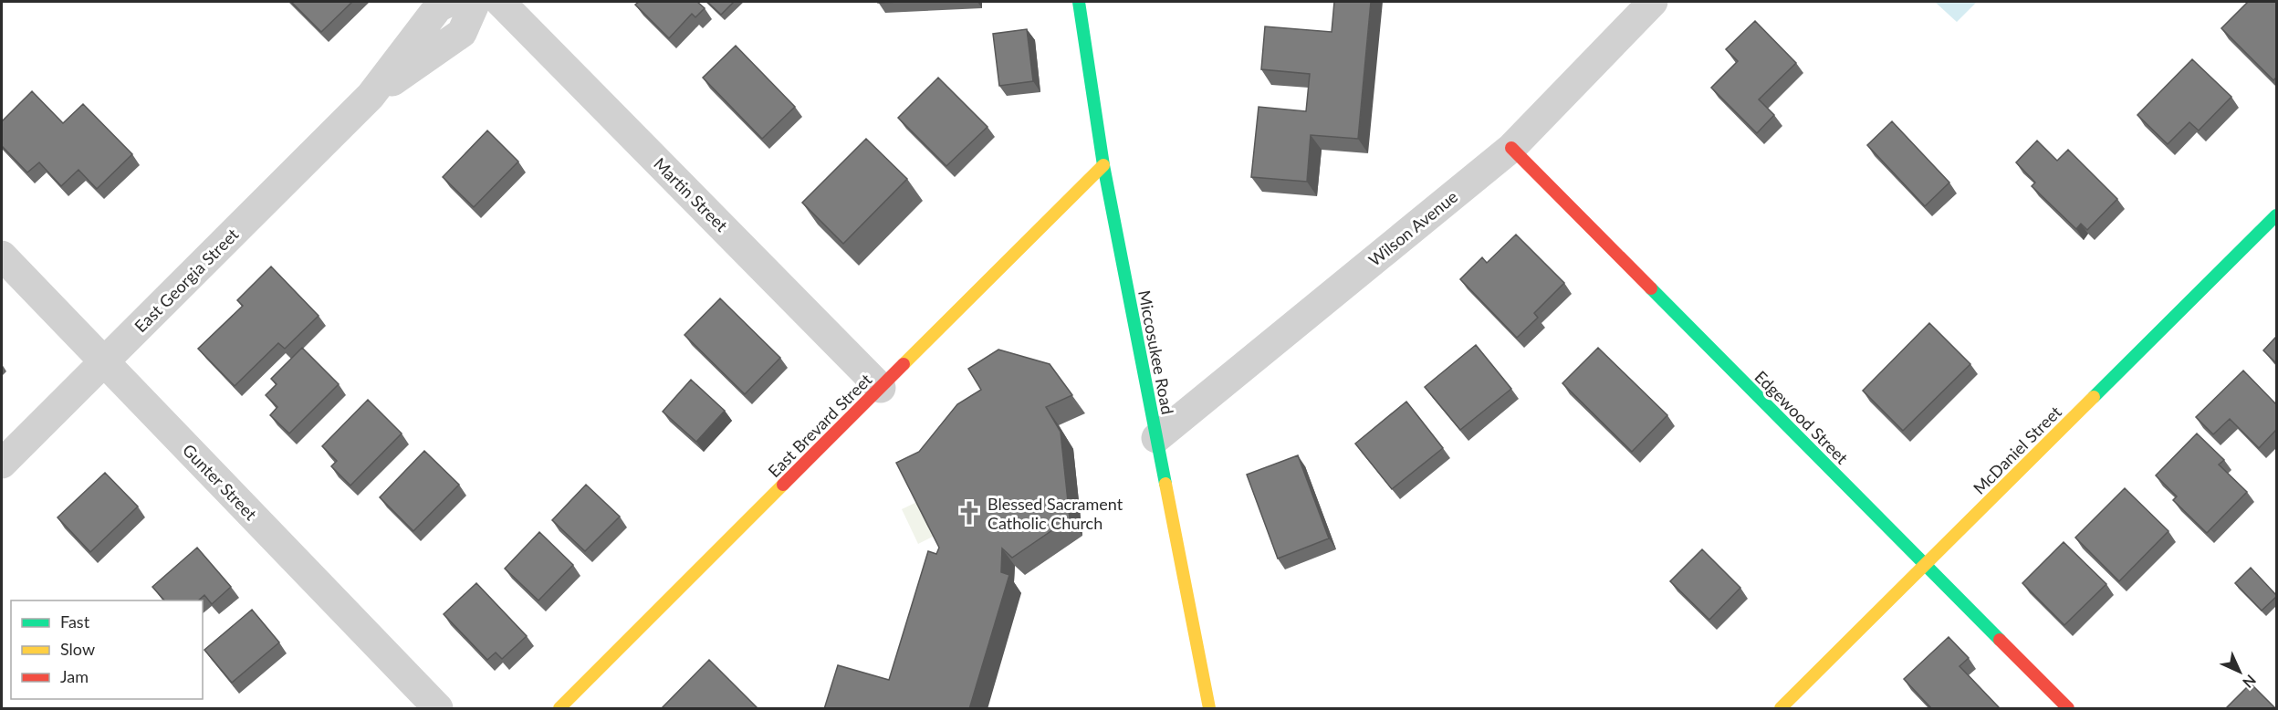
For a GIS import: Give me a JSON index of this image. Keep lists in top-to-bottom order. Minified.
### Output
{"streets":{"street":["Martin Street","Wilson Avenue","East Georgia Street","Miccosukee Road","Edgewood Street","East Brevard Street","McDaniel Street","Gunter Street"]},"crossings":[["Martin Street","East Brevard Street"],["Wilson Avenue","Miccosukee Road"],["Wilson Avenue","Edgewood Street"],["East Georgia Street","Gunter Street"],["Miccosukee Road","East Brevard Street"],["Edgewood Street","McDaniel Street"]],"places":{"church":["Blessed Sacrament Catholic Church"]},"legend":["Fast","Slow","Jam"],"north":"bottom right"}
